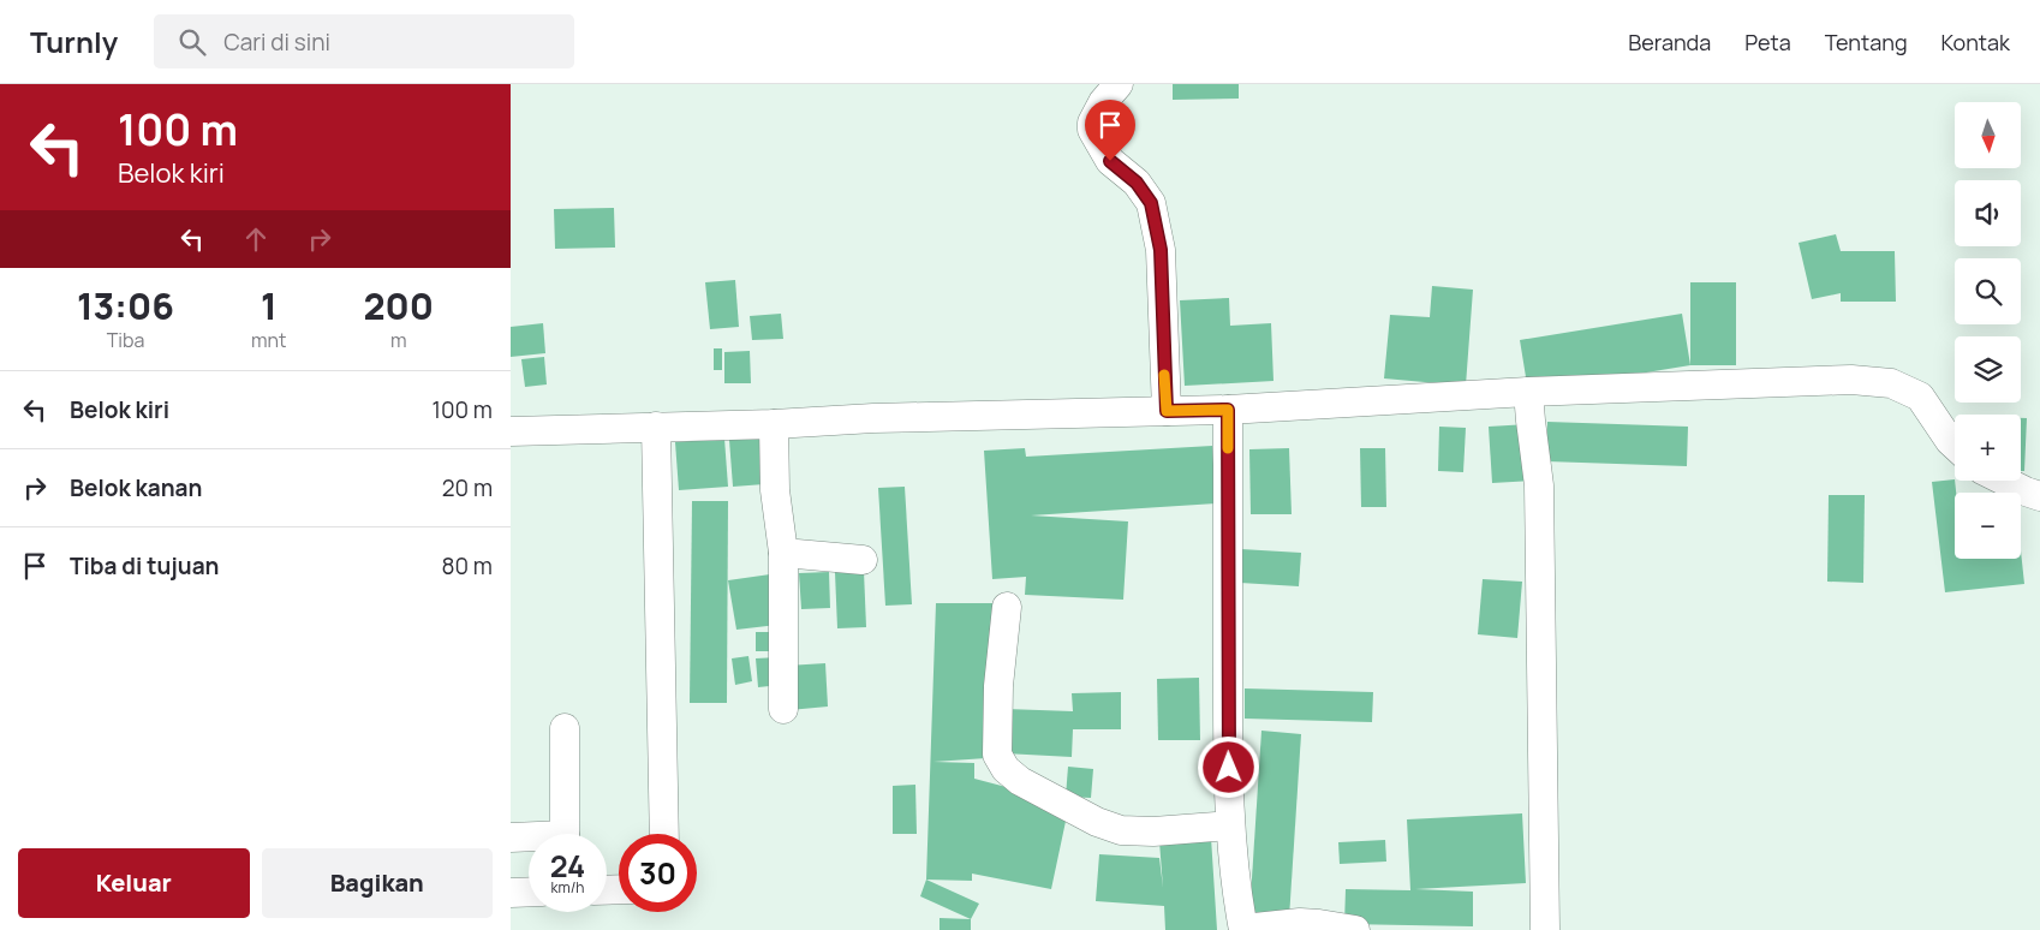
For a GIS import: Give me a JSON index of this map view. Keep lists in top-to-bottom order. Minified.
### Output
{"north":"bottom","page":{"header":"Turnly","search":"Cari di sini","nav":["Beranda","Peta","Tentang","Kontak"],"turn":["100 m","Belok kiri"],"map_buttons":["+","−"],"eta":["13:06","Tiba","1","mnt","200","m"],"list":[{"name":"Belok kiri","value":"100 m"},{"name":"Belok kanan","value":"20 m"},{"name":"Tiba di tujuan","value":"80 m"}],"speed":"24 km/h","limit":"30","buttons":["Keluar","Bagikan"]}}
